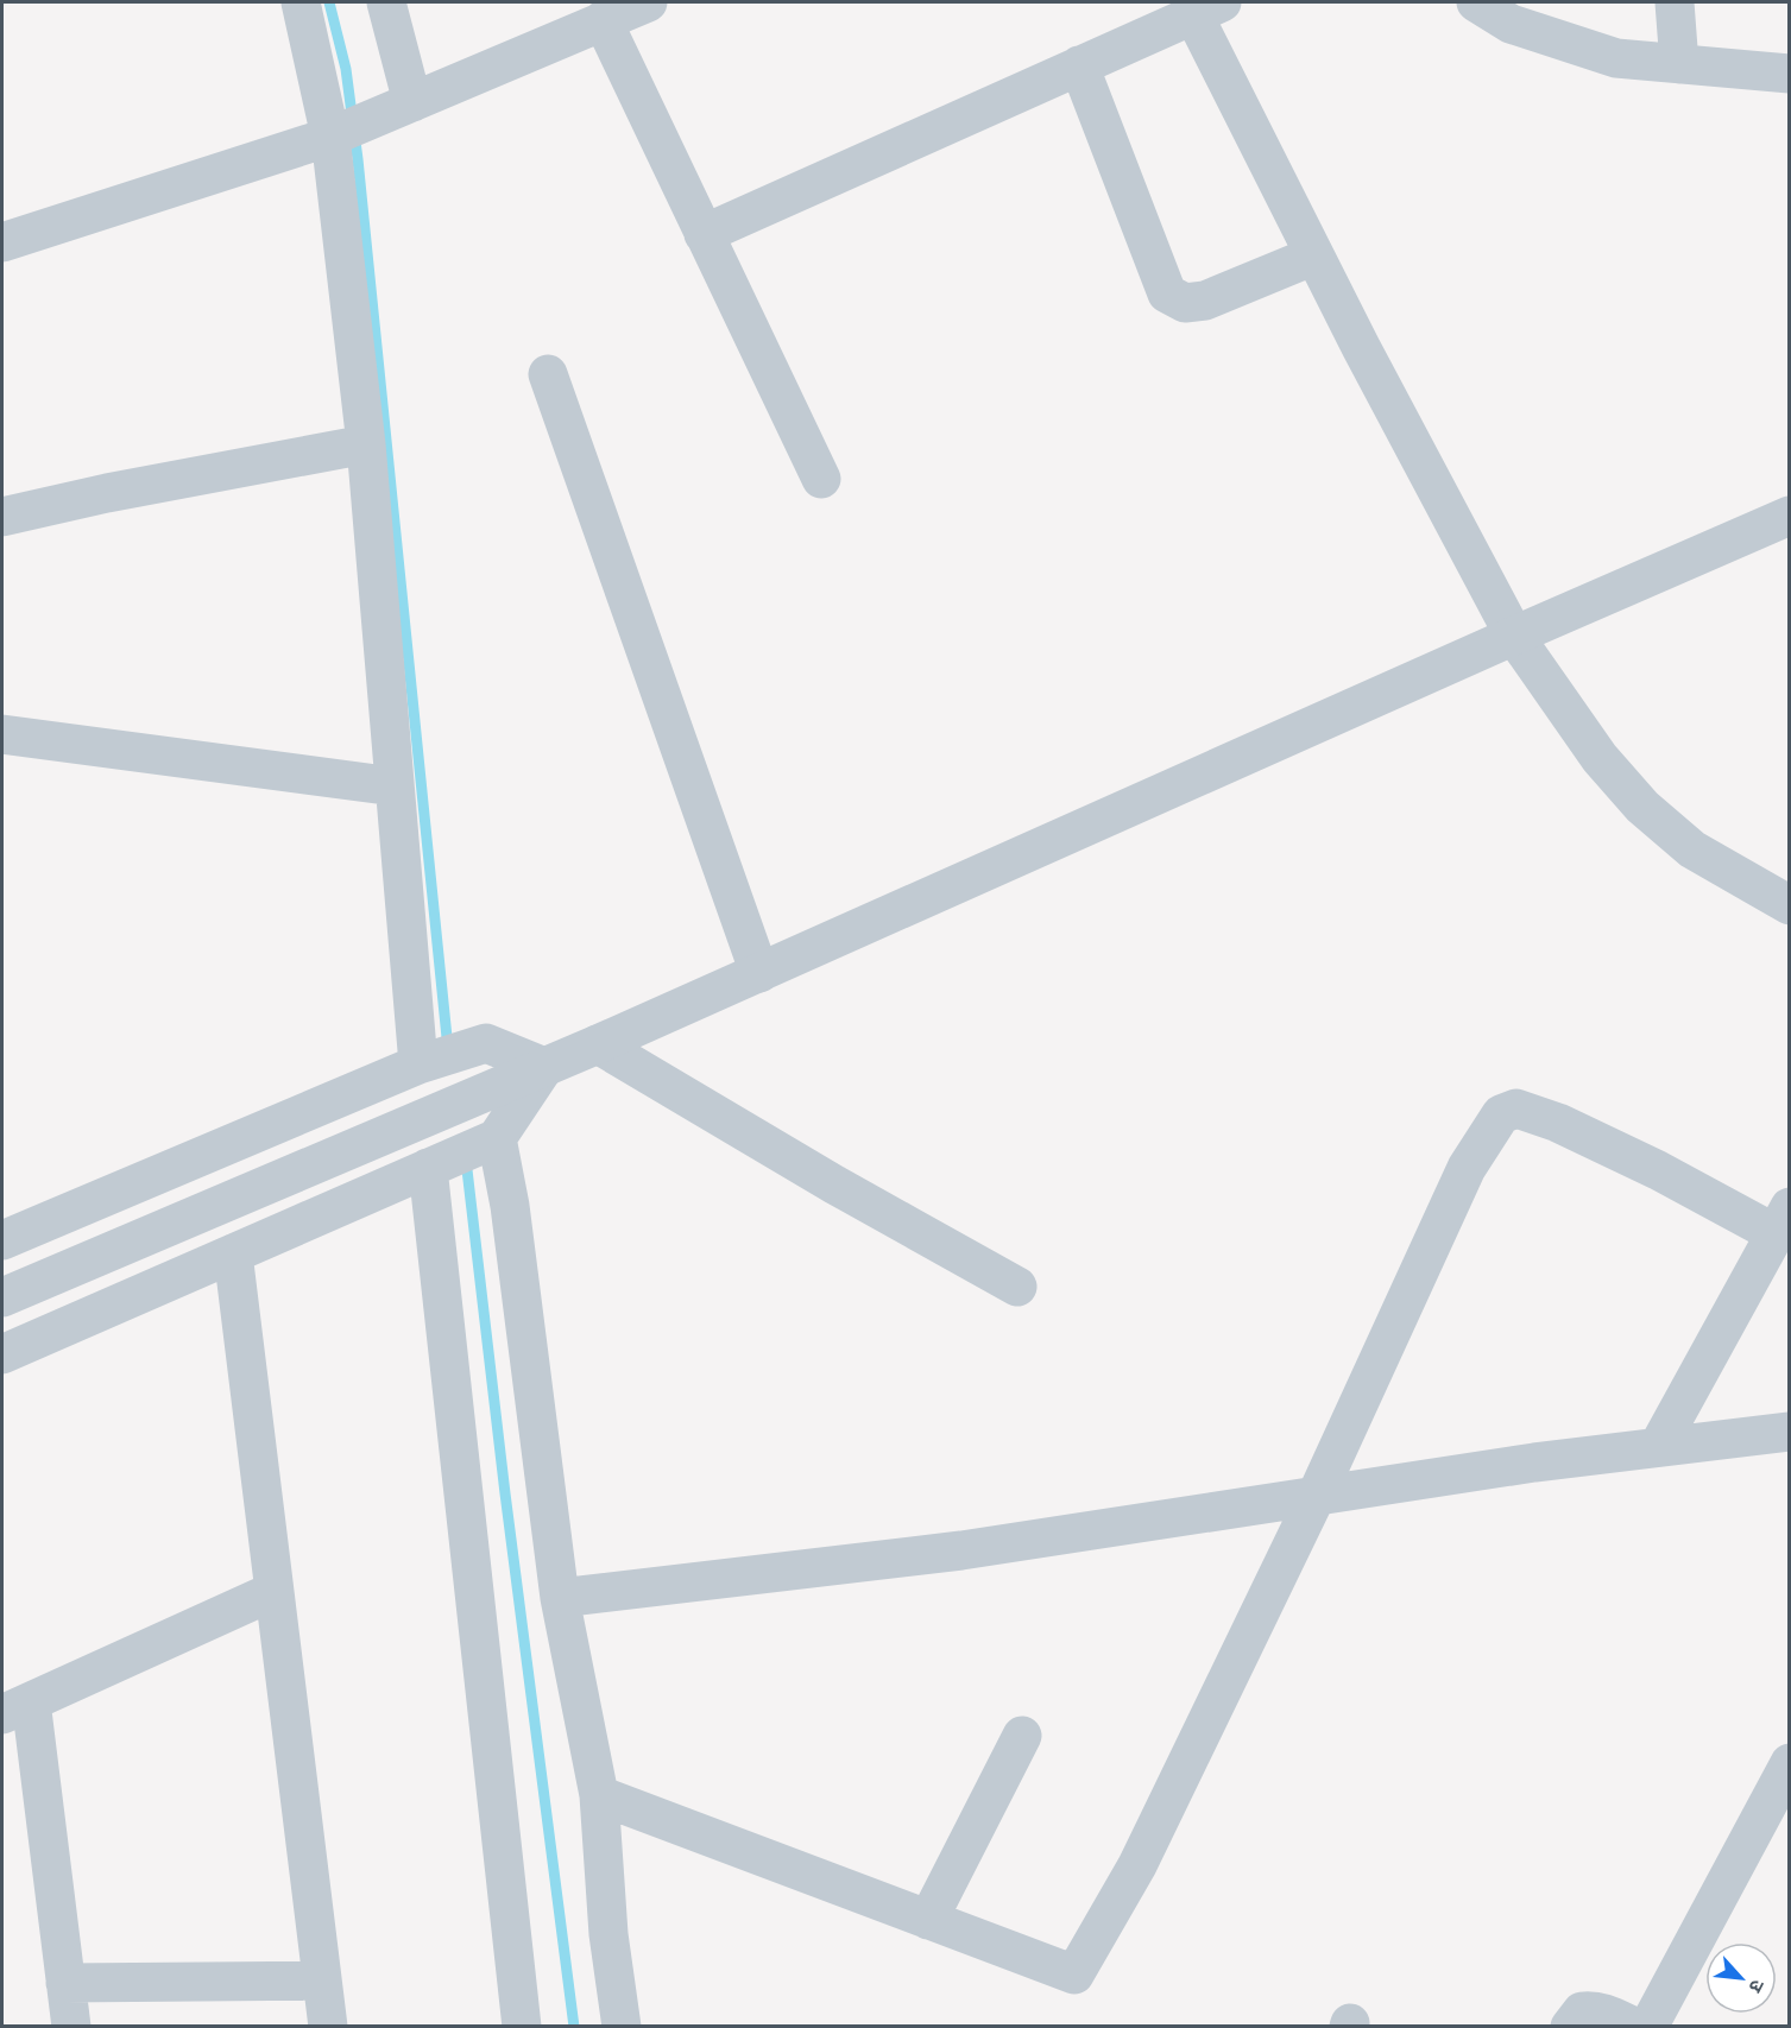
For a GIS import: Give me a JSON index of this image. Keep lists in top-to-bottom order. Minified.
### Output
{"north":"bottom right"}
